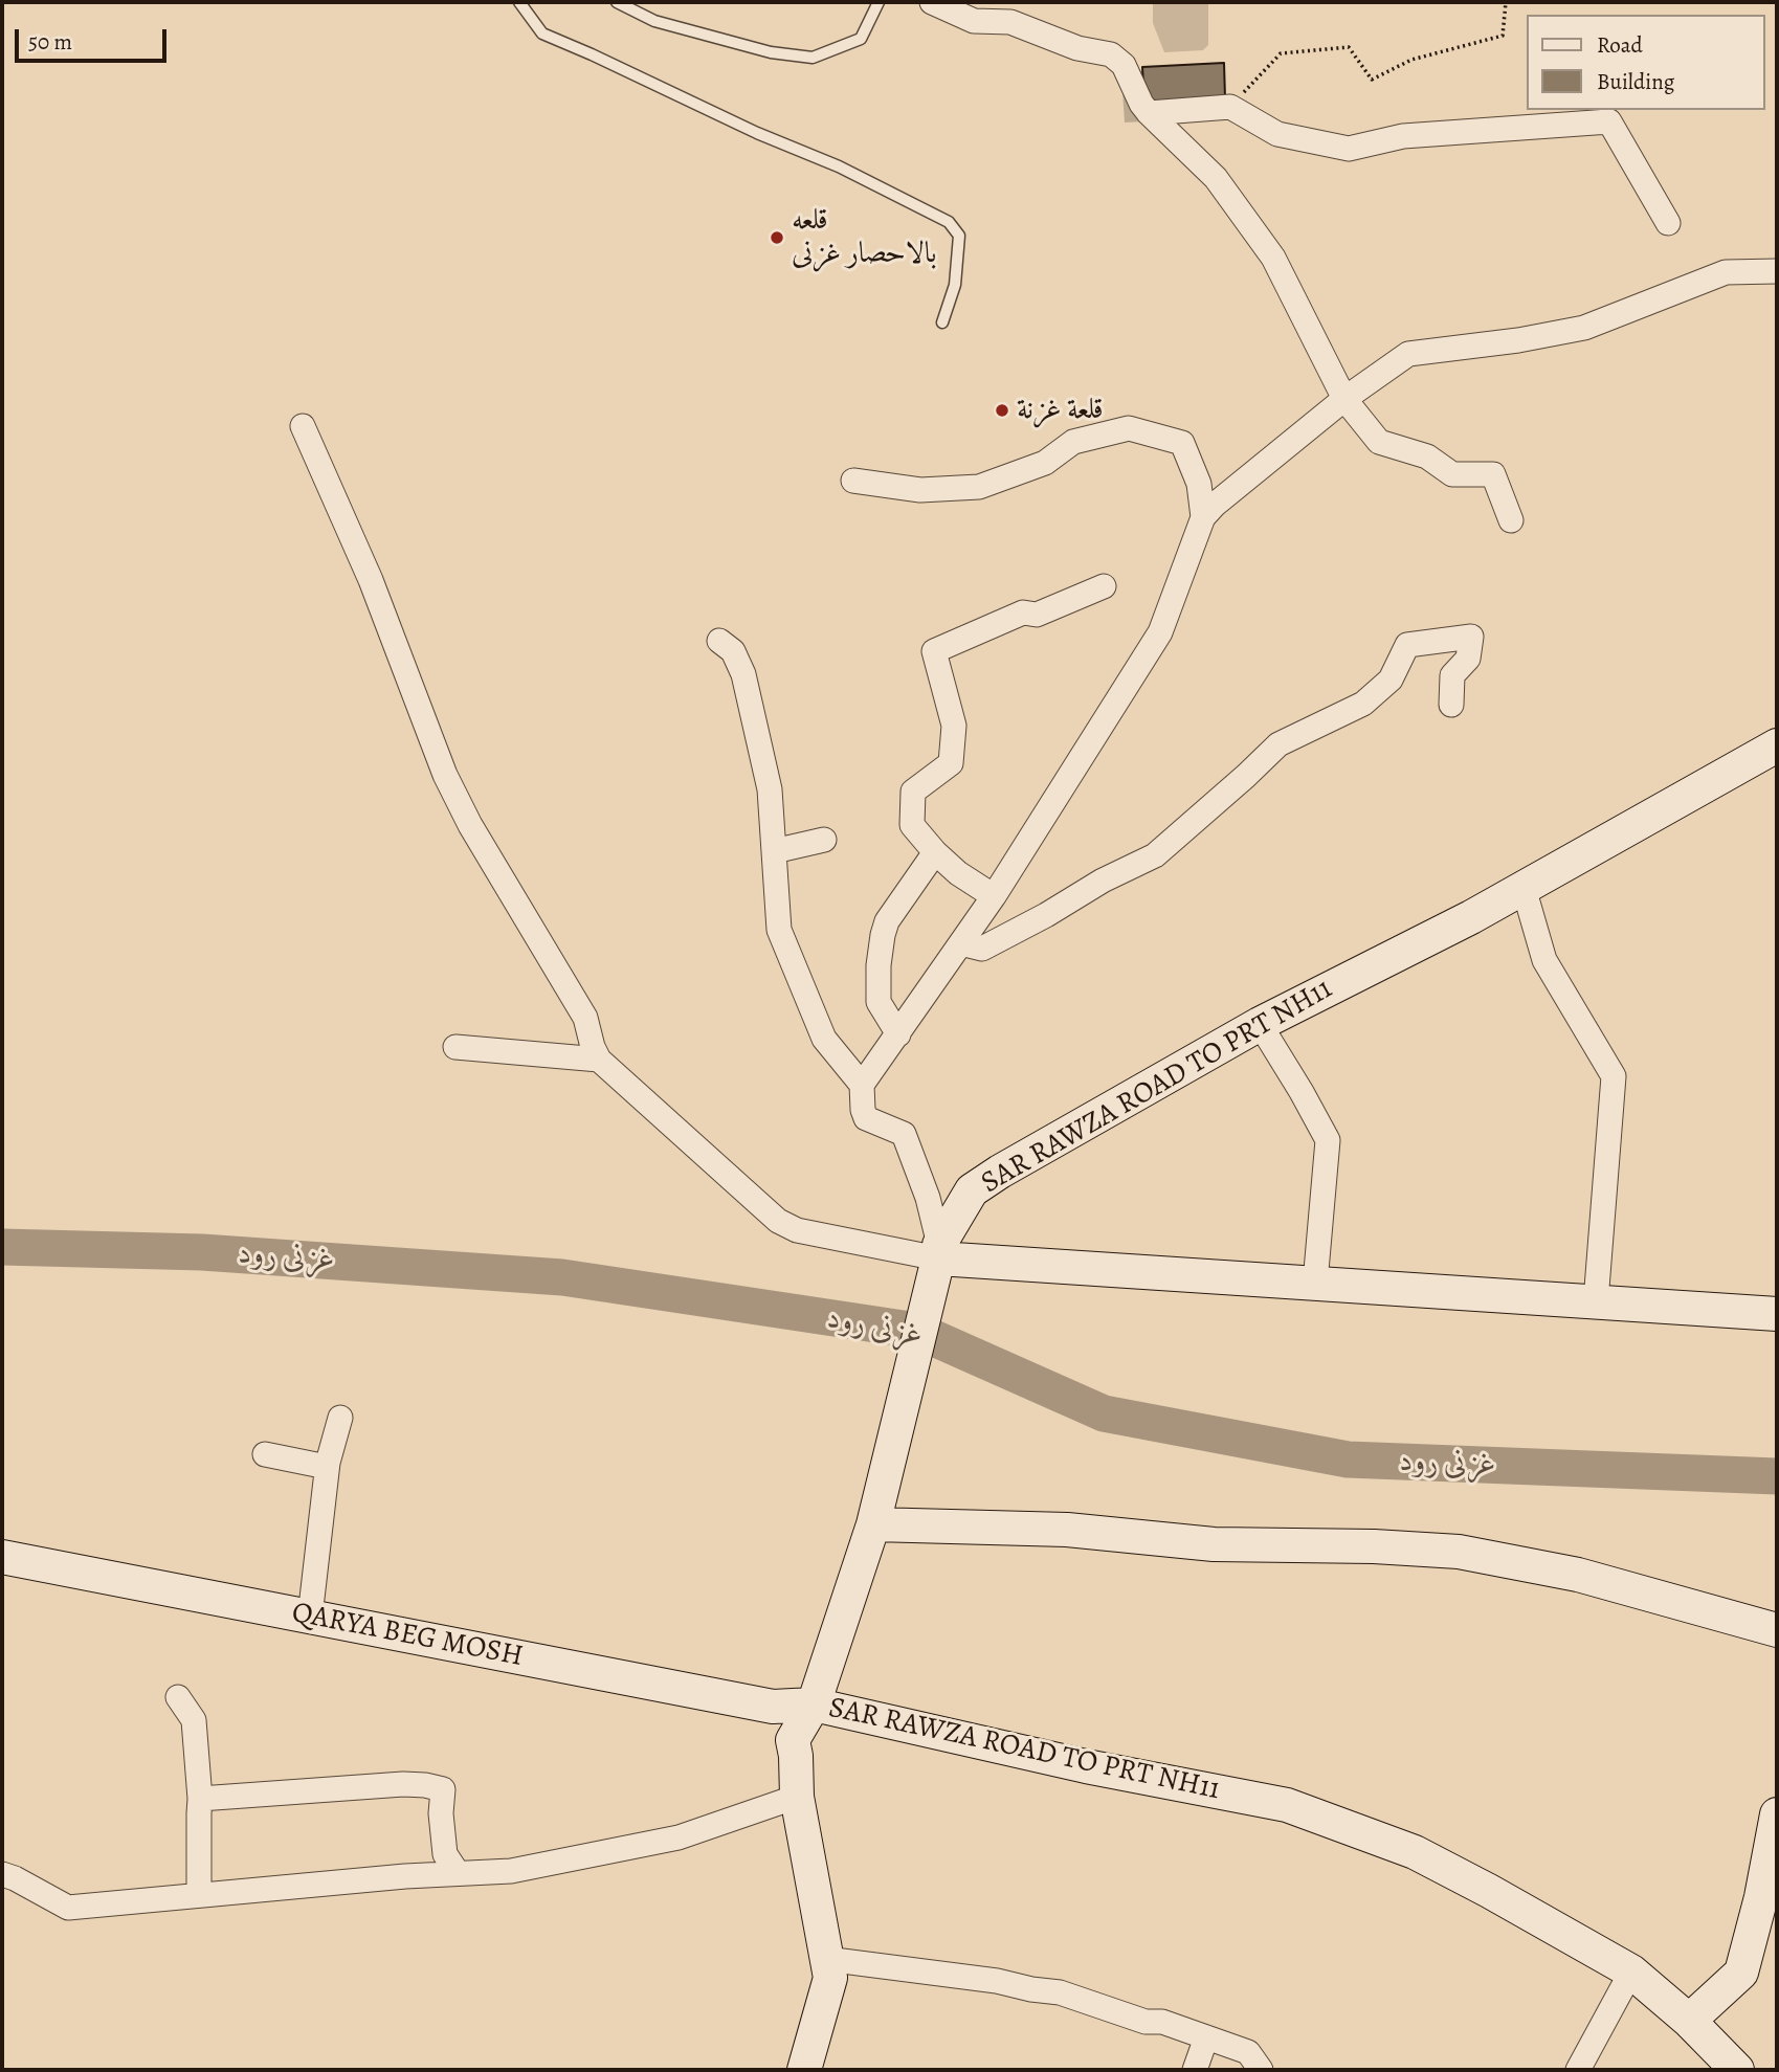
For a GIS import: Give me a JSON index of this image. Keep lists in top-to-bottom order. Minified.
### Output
{"streets":{"street":["SAR RAWZA ROAD TO PRT NH11","QARYA BEG MOSH"]},"crossings":[["SAR RAWZA ROAD TO PRT NH11","QARYA BEG MOSH"]],"water":["غزنی رود"],"places":["قلعه بالاحصار غزنی","قلعة غزنة"],"legend":["Road","Building"],"scale_bar":"50 m"}
